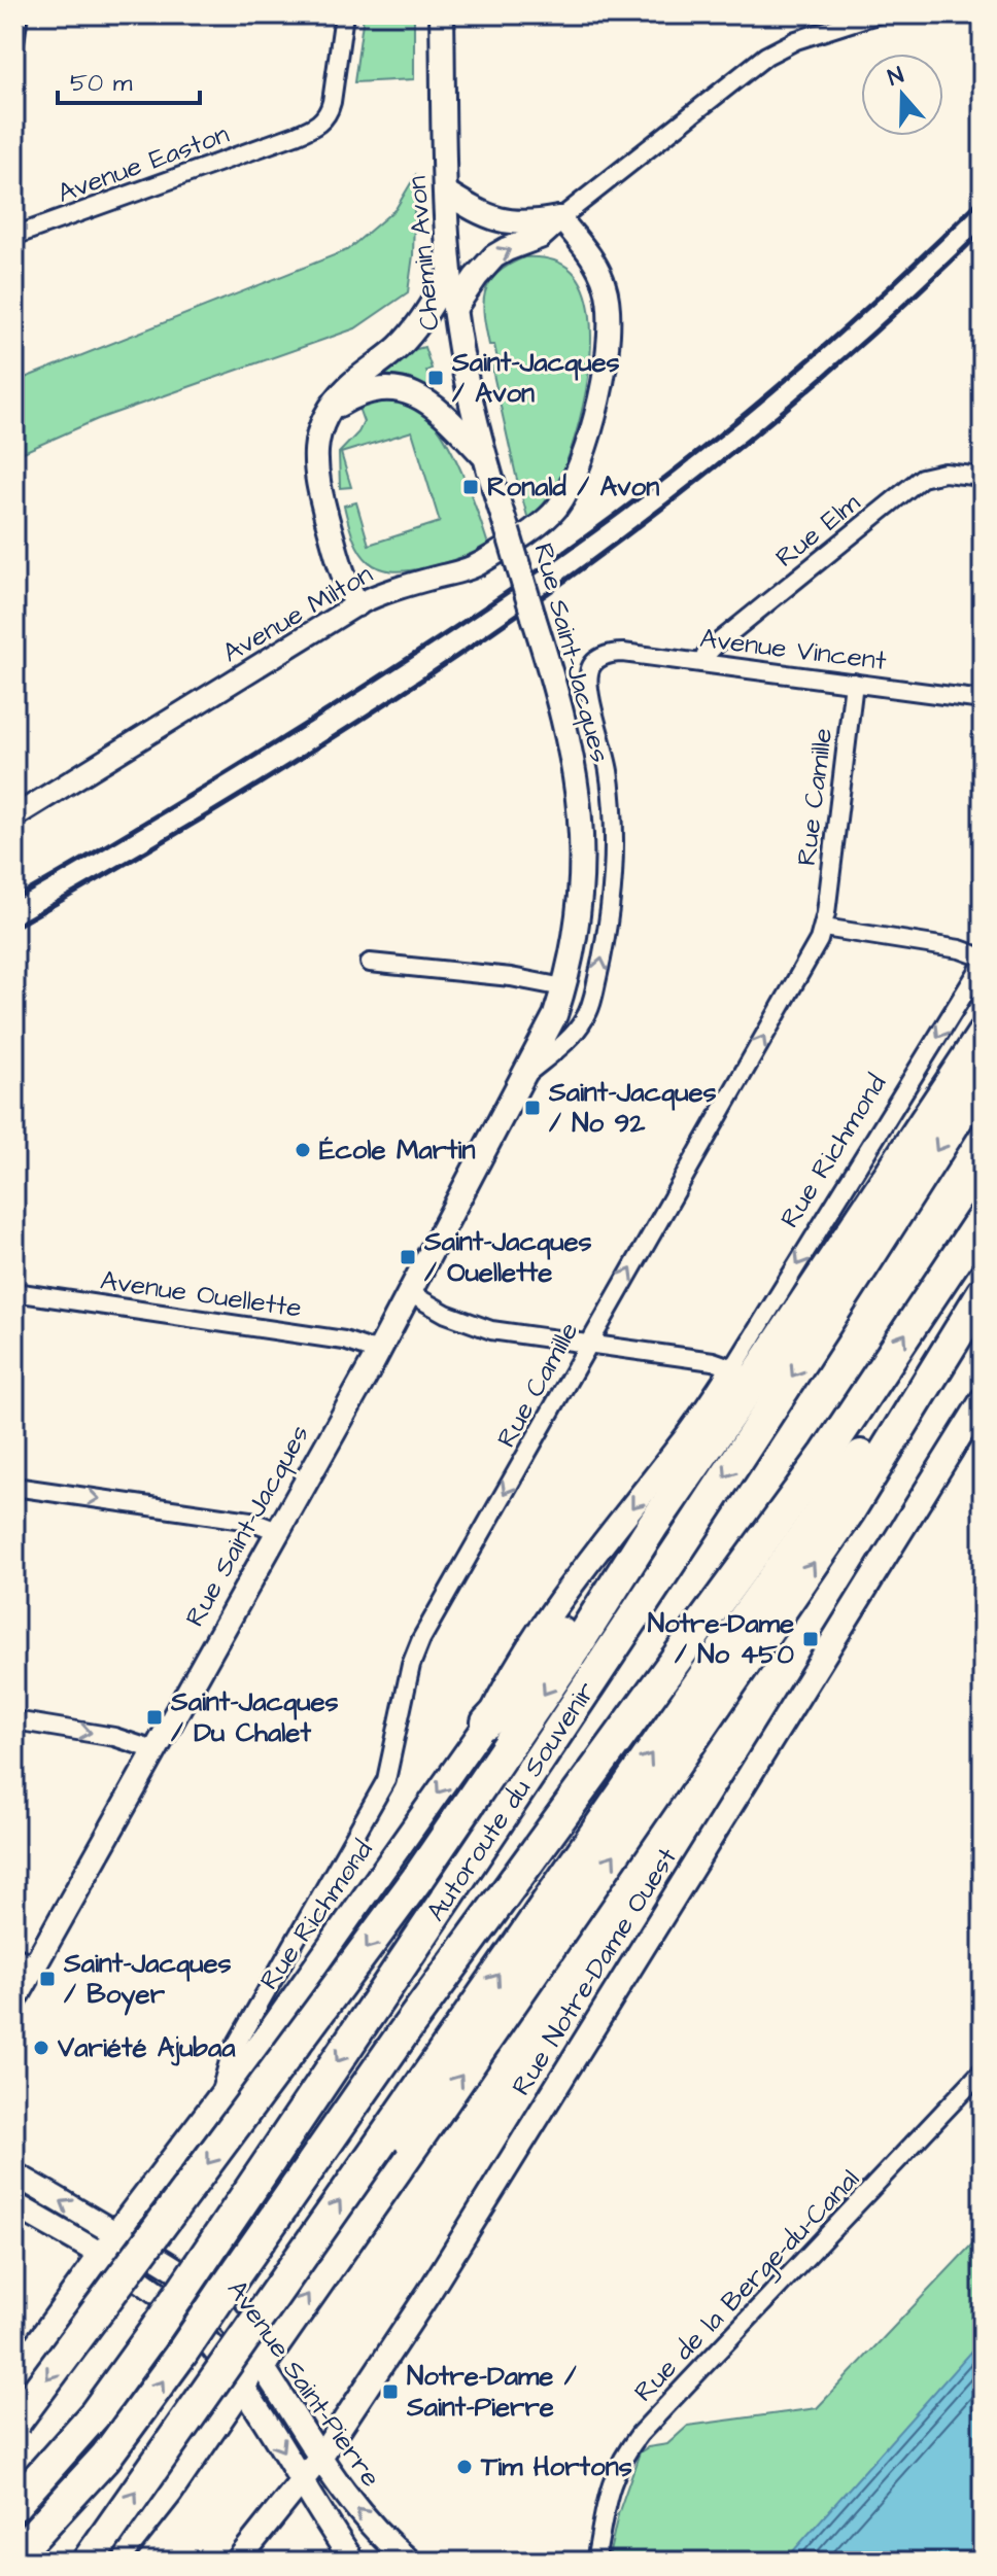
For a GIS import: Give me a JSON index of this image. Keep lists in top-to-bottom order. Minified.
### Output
{"streets":{"highway":["Autoroute du Souvenir"],"main road":["Chemin Avon","Rue Saint-Jacques","Rue Richmond","Rue Notre-Dame Ouest","Avenue Saint-Pierre"],"street":["Avenue Easton","Rue Elm","Avenue Milton","Avenue Vincent","Rue Camille","Avenue Ouellette","Rue de la Berge-du-Canal"]},"crossings":[["Chemin Avon","Rue Saint-Jacques"],["Rue Elm","Avenue Vincent"],["Avenue Vincent","Rue Saint-Jacques"],["Avenue Vincent","Rue Camille"],["Rue Saint-Jacques","Avenue Ouellette"],["Rue Camille","Rue Richmond"],["Rue Richmond","Avenue Saint-Pierre"],["Rue Notre-Dame Ouest","Avenue Saint-Pierre"]],"one_way":["Rue Richmond"],"places":{"transit":["Saint-Jacques / Avon","Ronald / Avon","Saint-Jacques / No 92","Saint-Jacques / Ouellette","Notre-Dame / No 450","Saint-Jacques / Du Chalet","Saint-Jacques / Boyer","Notre-Dame / Saint-Pierre"],"other":["École Martin","Variété Ajubaa","Tim Hortons"]},"scale_bar":"50 m","north":"top"}
